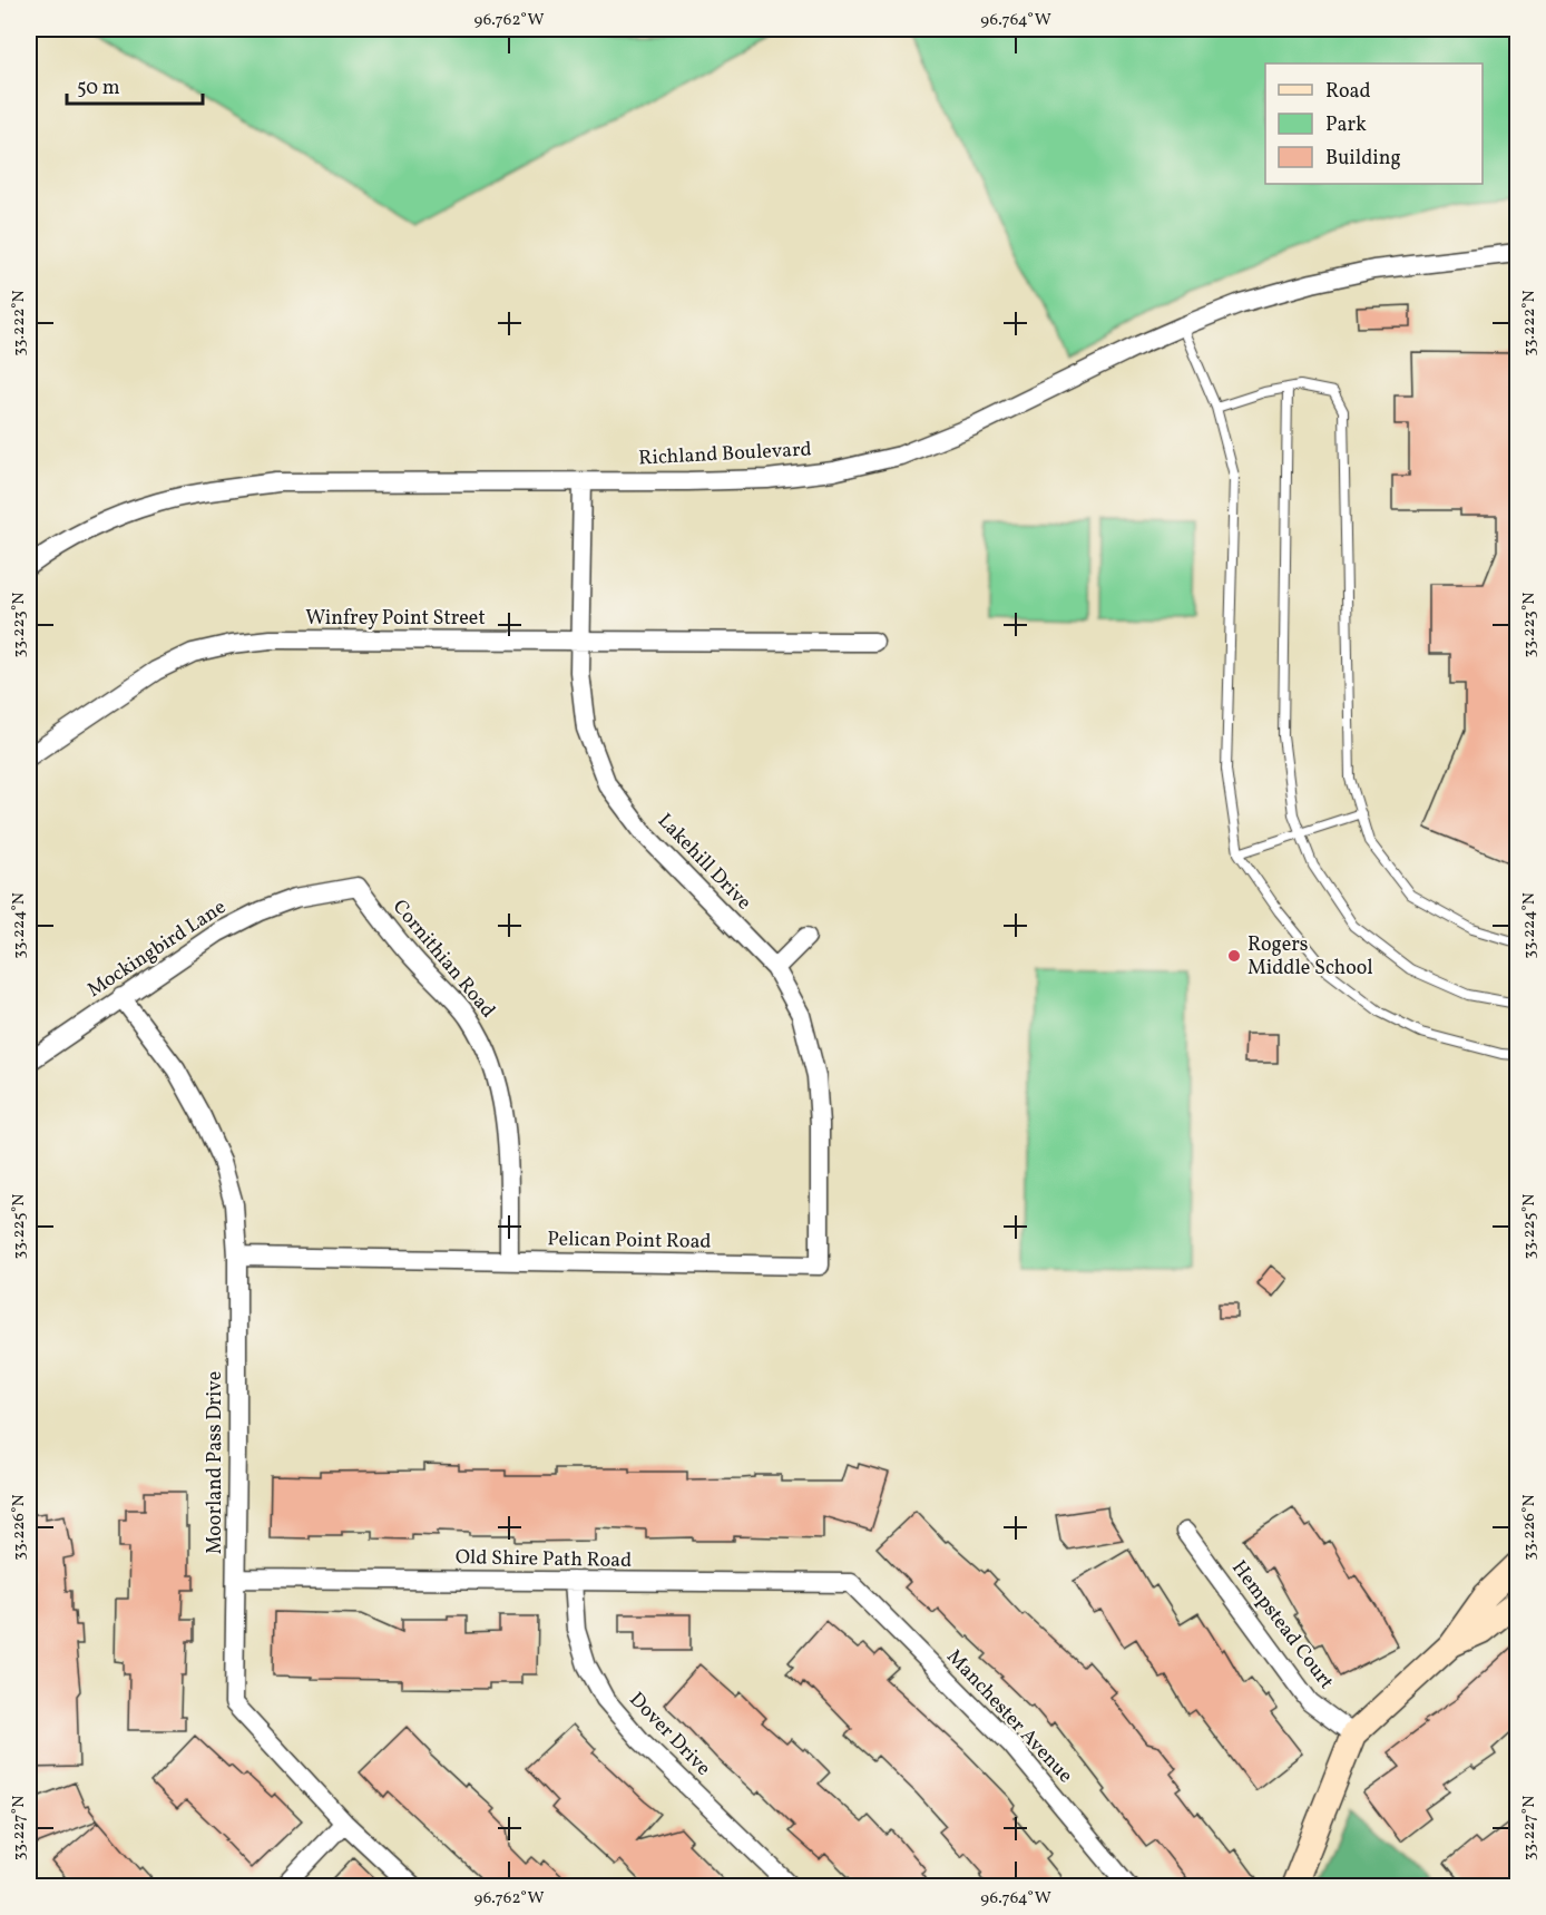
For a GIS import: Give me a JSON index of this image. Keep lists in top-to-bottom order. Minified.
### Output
{"streets":{"street":["Richland Boulevard","Winfrey Point Street","Lakehill Drive","Mockingbird Lane","Cornithian Road","Pelican Point Road","Moorland Pass Drive","Old Shire Path Road","Hempstead Court","Manchester Avenue","Dover Drive"]},"crossings":[["Richland Boulevard","Lakehill Drive"],["Winfrey Point Street","Lakehill Drive"],["Lakehill Drive","Pelican Point Road"],["Mockingbird Lane","Cornithian Road"],["Mockingbird Lane","Moorland Pass Drive"],["Cornithian Road","Pelican Point Road"],["Pelican Point Road","Moorland Pass Drive"],["Moorland Pass Drive","Old Shire Path Road"],["Old Shire Path Road","Manchester Avenue"],["Old Shire Path Road","Dover Drive"]],"places":["Rogers Middle School"],"legend":["Road","Park","Building"],"scale_bar":"50 m","coordinates":["96.762°W","96.764°W","33.222°N","33.223°N","33.224°N","33.225°N","33.226°N","33.227°N"]}
